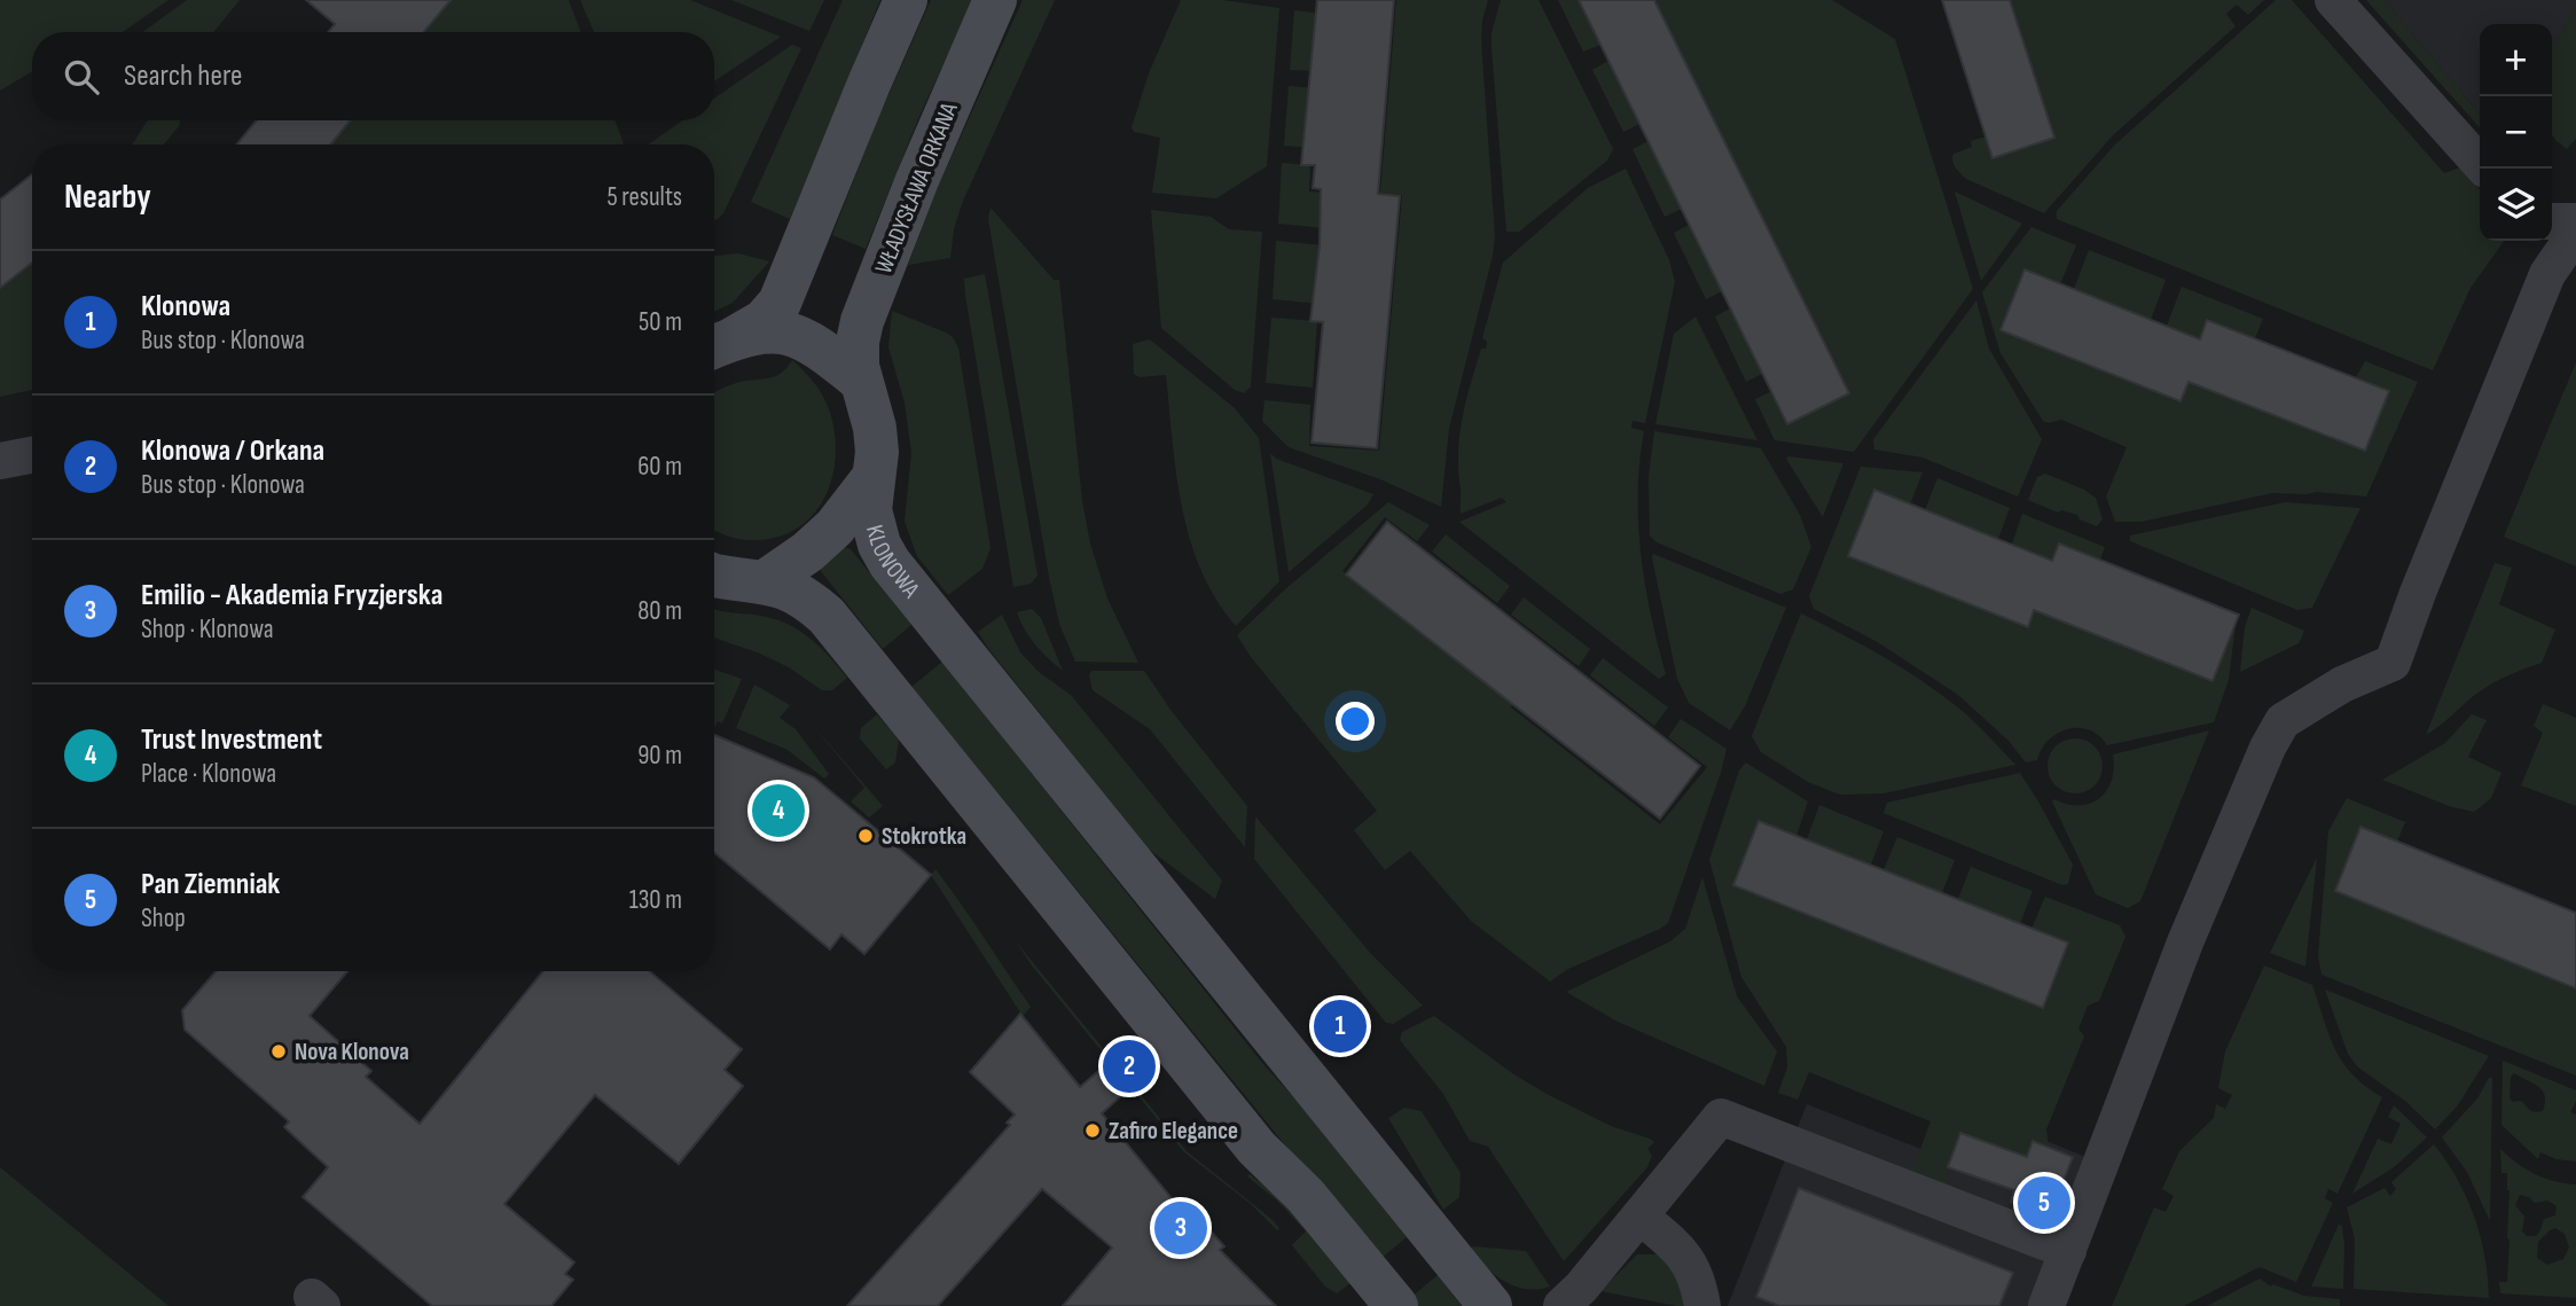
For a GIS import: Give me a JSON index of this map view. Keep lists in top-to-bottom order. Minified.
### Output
{"streets":{"street":["WŁADYSŁAWA ORKANA","KLONOWA"]},"crossings":[["WŁADYSŁAWA ORKANA","KLONOWA"]],"places":["Stokrotka","Nova Klonova","Zafiro Elegance"],"page":{"map_buttons":["+","−"],"search":"Search here","heading":["Nearby","5 results"],"list":[{"mark":"1","name":"Klonowa","note":"Bus stop · Klonowa","value":"50 m"},{"mark":"2","name":"Klonowa / Orkana","note":"Bus stop · Klonowa","value":"60 m"},{"mark":"3","name":"Emilio - Akademia Fryzjerska","note":"Shop · Klonowa","value":"80 m"},{"mark":"4","name":"Trust Investment","note":"Place · Klonowa","value":"90 m"},{"mark":"5","name":"Pan Ziemniak","note":"Shop","value":"130 m"}],"pins":["4","1","2","5","3"]}}
